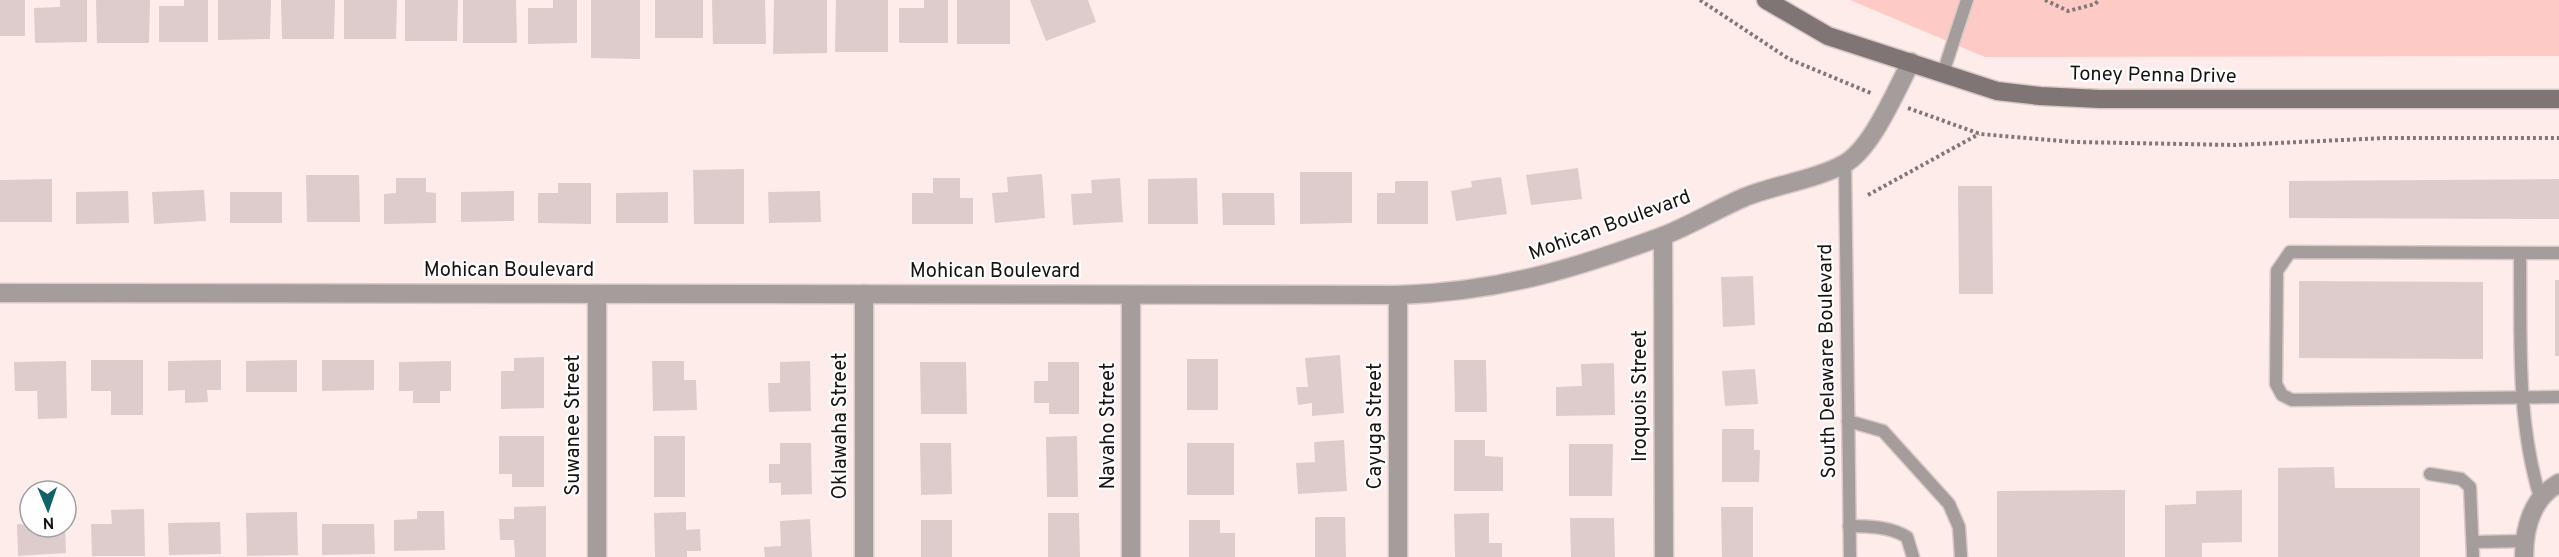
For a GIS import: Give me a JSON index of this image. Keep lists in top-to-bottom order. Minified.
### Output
{"streets":{"street":["Toney Penna Drive","Mohican Boulevard","Iroquois Street","Suwanee Street","Oklawaha Street","Navaho Street","Cayuga Street"],"lane":["South Delaware Boulevard"]},"crossings":[["Toney Penna Drive","Mohican Boulevard"],["Mohican Boulevard","South Delaware Boulevard"],["Mohican Boulevard","Iroquois Street"],["Mohican Boulevard","Suwanee Street"],["Mohican Boulevard","Oklawaha Street"],["Mohican Boulevard","Navaho Street"],["Mohican Boulevard","Cayuga Street"]],"north":"bottom"}
